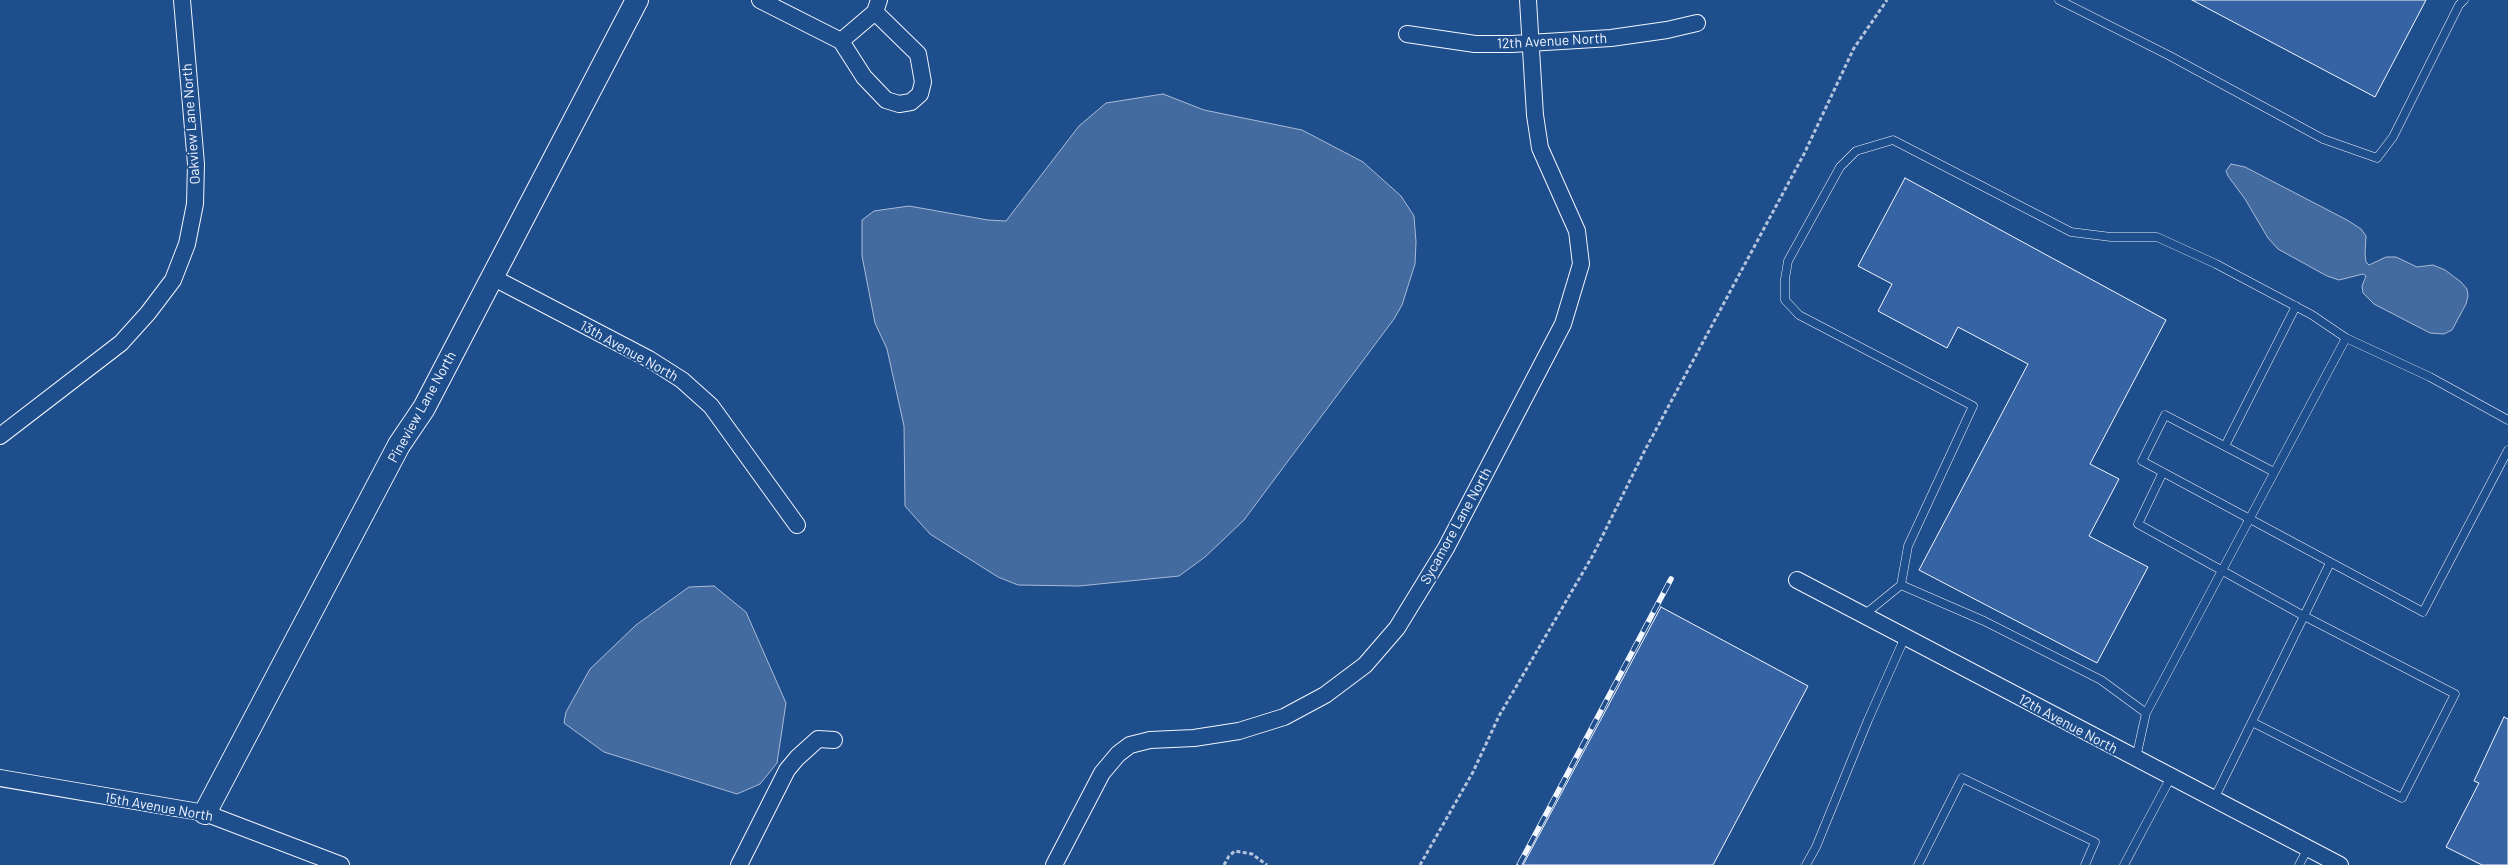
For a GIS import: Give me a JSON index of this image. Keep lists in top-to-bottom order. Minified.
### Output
{"streets":{"street":["12th Avenue North","Oakview Lane North","13th Avenue North","Pineview Lane North","Sycamore Lane North","15th Avenue North"]},"crossings":[["12th Avenue North","Sycamore Lane North"],["13th Avenue North","Pineview Lane North"],["Pineview Lane North","15th Avenue North"]]}
